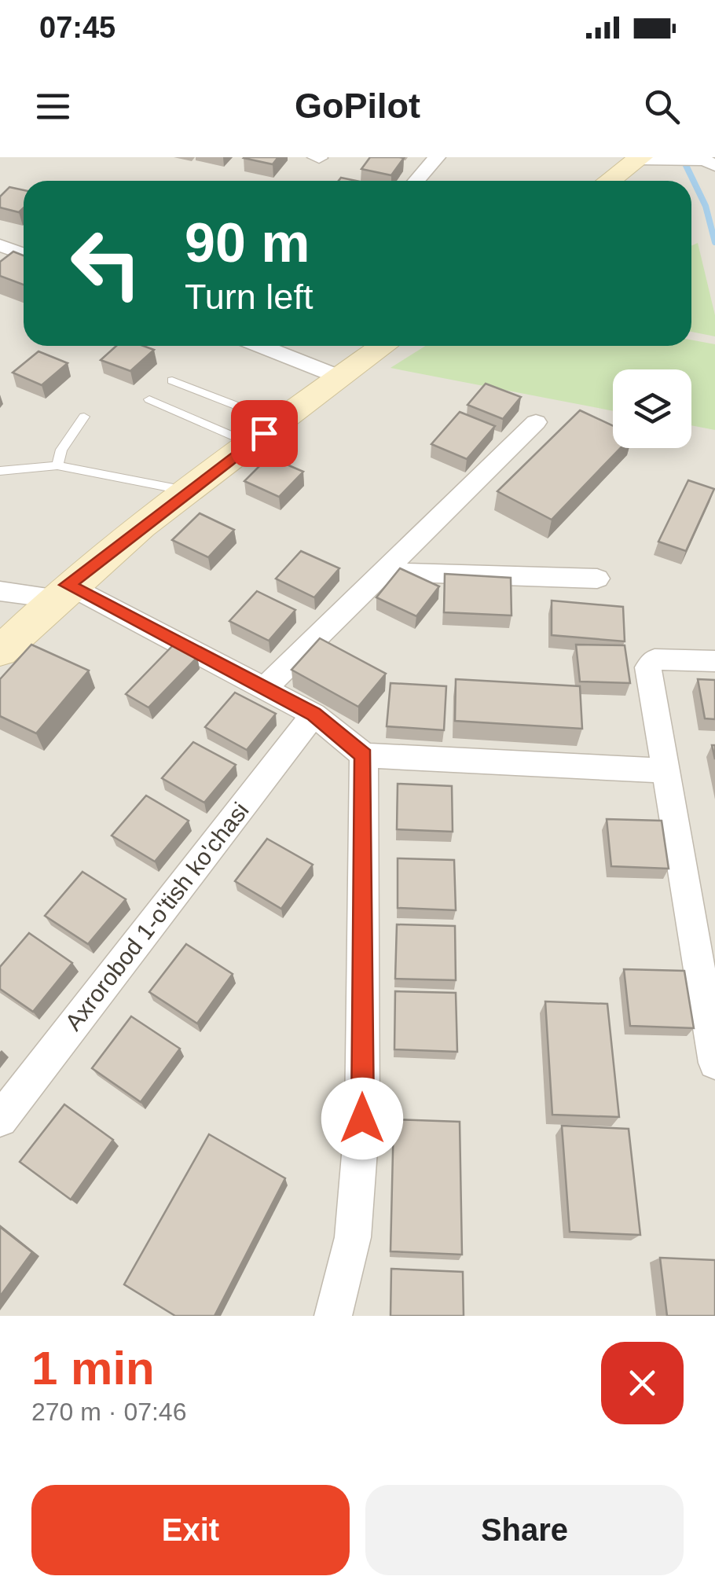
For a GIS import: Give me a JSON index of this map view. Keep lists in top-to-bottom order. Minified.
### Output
{"streets":{"street":["Axrorobod 1-o'tish ko'chasi"]},"page":{"status":"07:45","header":"GoPilot","turn":["90 m","Turn left"],"heading":["1 min","270 m · 07:46"],"buttons":["Exit","Share"]}}
